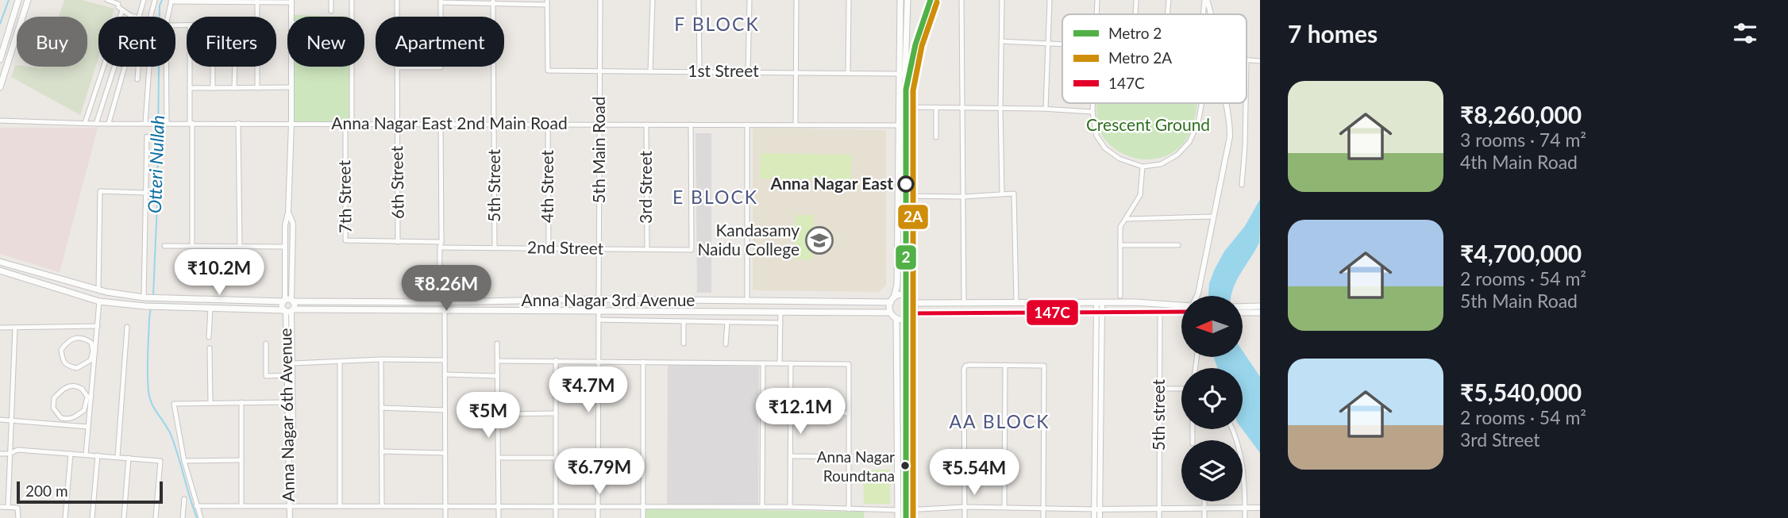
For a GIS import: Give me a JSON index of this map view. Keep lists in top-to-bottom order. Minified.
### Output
{"streets":{"main road":["Anna Nagar 3rd Avenue"],"street":["1st Street","Anna Nagar East 2nd Main Road","5th Main Road","6th Street","5th Street","4th Street","3rd Street","7th Street","2nd Street","Anna Nagar 6th Avenue","5th street"]},"crossings":[["1st Street","5th Main Road"],["Anna Nagar East 2nd Main Road","5th Main Road"],["Anna Nagar East 2nd Main Road","6th Street"],["Anna Nagar East 2nd Main Road","5th Street"],["Anna Nagar East 2nd Main Road","4th Street"],["Anna Nagar East 2nd Main Road","3rd Street"],["Anna Nagar East 2nd Main Road","7th Street"],["Anna Nagar East 2nd Main Road","2nd Street"],["5th Main Road","2nd Street"],["5th Main Road","Anna Nagar 3rd Avenue"],["6th Street","7th Street"],["5th Street","2nd Street"],["4th Street","2nd Street"],["3rd Street","2nd Street"],["Anna Nagar 3rd Avenue","Anna Nagar 6th Avenue"]],"districts":["F BLOCK","E BLOCK","AA BLOCK"],"water":["Otteri Nullah"],"parks":["Crescent Ground"],"places":{"other":["Anna Nagar East","Anna Nagar Roundtana"],"school or university":["Kandasamy Naidu College"]},"lines":["metro line 2","metro line 2A","transit line 147C"],"legend":["Metro 2","Metro 2A","147C"],"scale_bar":"200 m","north":"left","page":{"heading":"7 homes","chip":["Buy","Rent","Filters","New","Apartment"],"list":[{"name":"₹8,260,000","note":"3 rooms · 74 m² · 4th Main Road"},{"name":"₹4,700,000","note":"2 rooms · 54 m² · 5th Main Road"},{"name":"₹5,540,000","note":"2 rooms · 54 m² · 3rd Street"}],"price":["₹10.2M","₹8.26M","₹4.7M","₹12.1M","₹5M","₹6.79M","₹5.54M"],"scale":"200 m"}}
